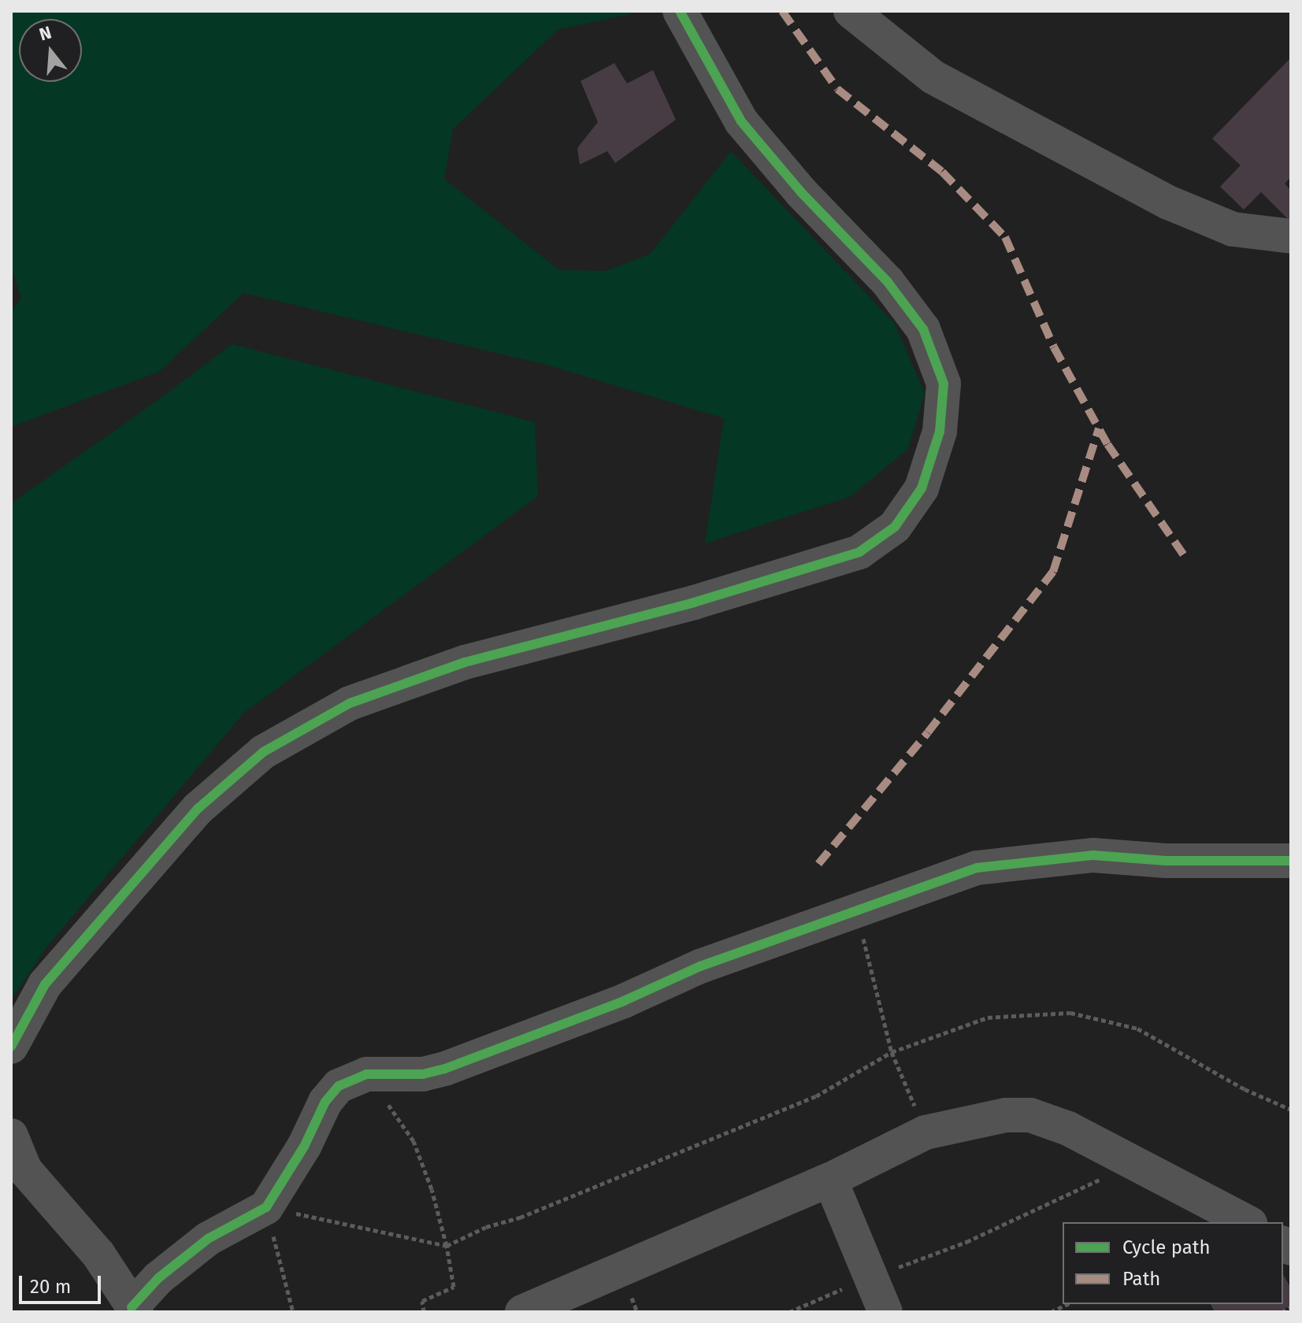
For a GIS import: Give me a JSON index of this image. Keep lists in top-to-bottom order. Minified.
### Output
{"legend":["Cycle path","Path"],"scale_bar":"20 m","north":"top"}
